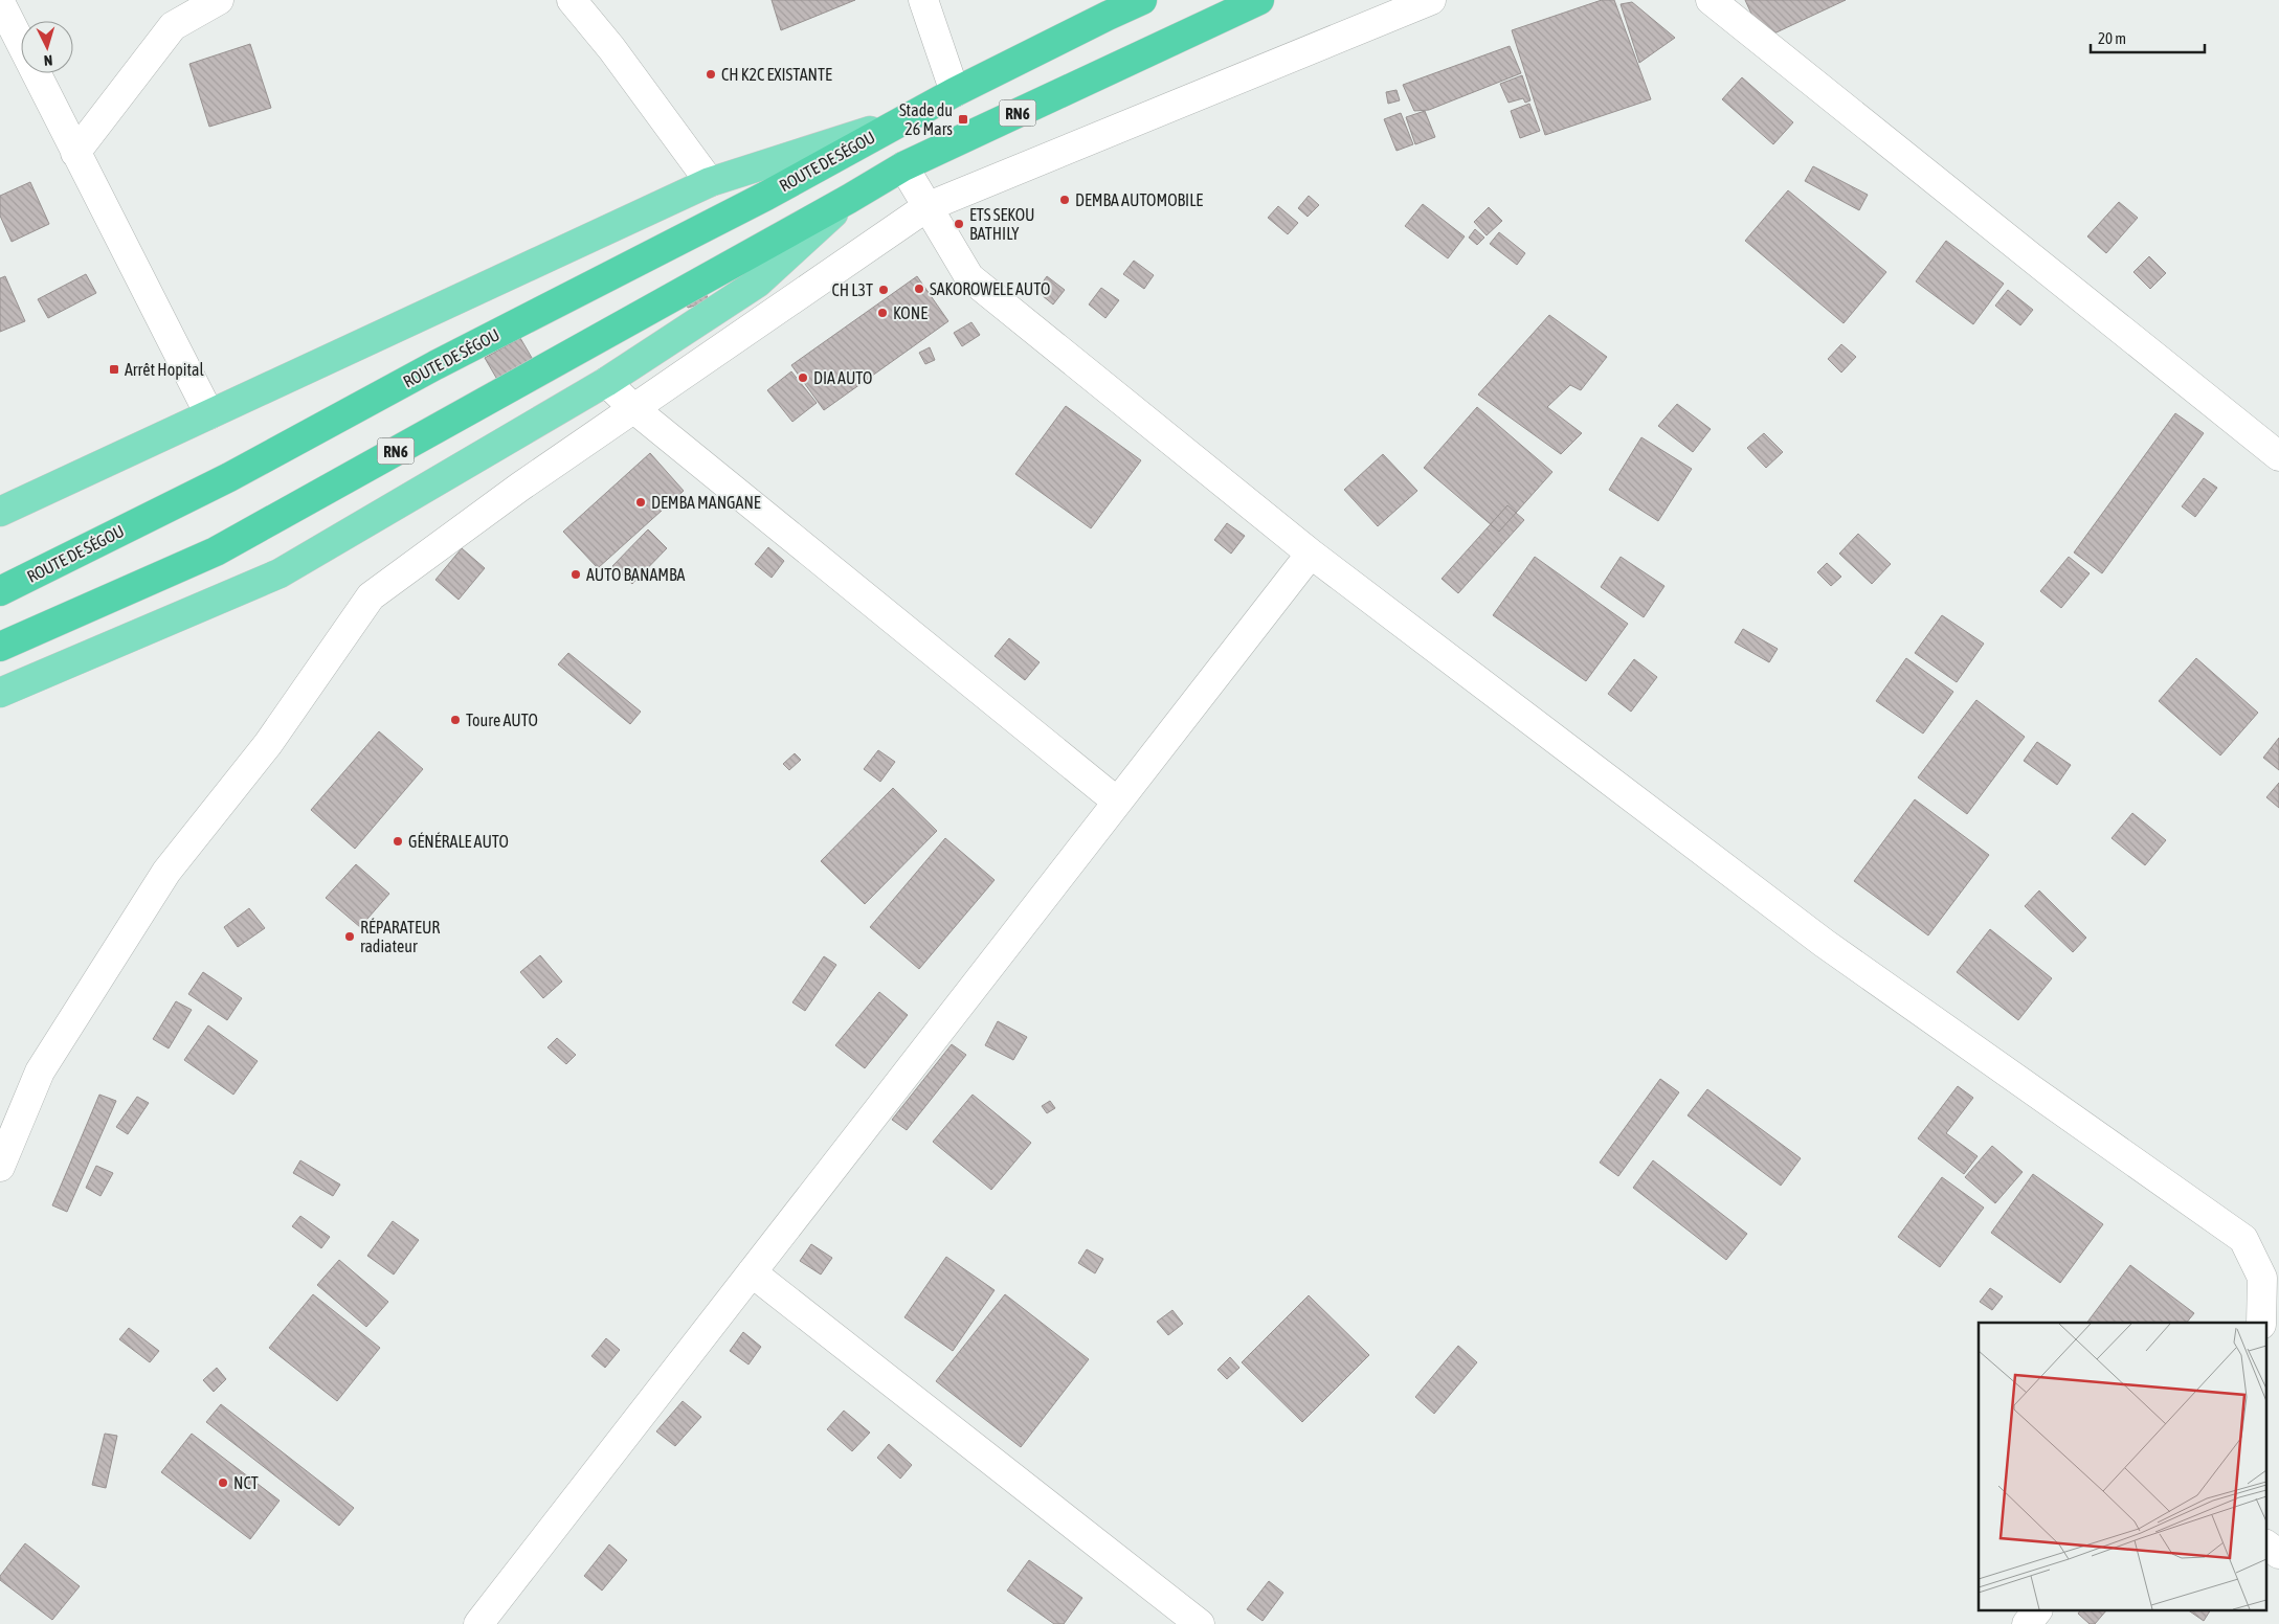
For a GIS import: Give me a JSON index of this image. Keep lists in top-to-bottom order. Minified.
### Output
{"streets":{"highway":["RN6","ROUTE DE SÉGOU"]},"places":{"other":["CH K2C EXISTANTE","DEMBA AUTOMOBILE","ETS SEKOU BATHILY","SAKOROWELE AUTO","CH L3T","KONE","DIA AUTO","DEMBA MANGANE","AUTO BANAMBA","Toure AUTO","GÉNÉRALE AUTO","RÉPARATEUR radiateur","NCT"],"transit":["Stade du 26 Mars","Arrêt Hopital"]},"scale_bar":"20 m","north":"bottom"}
